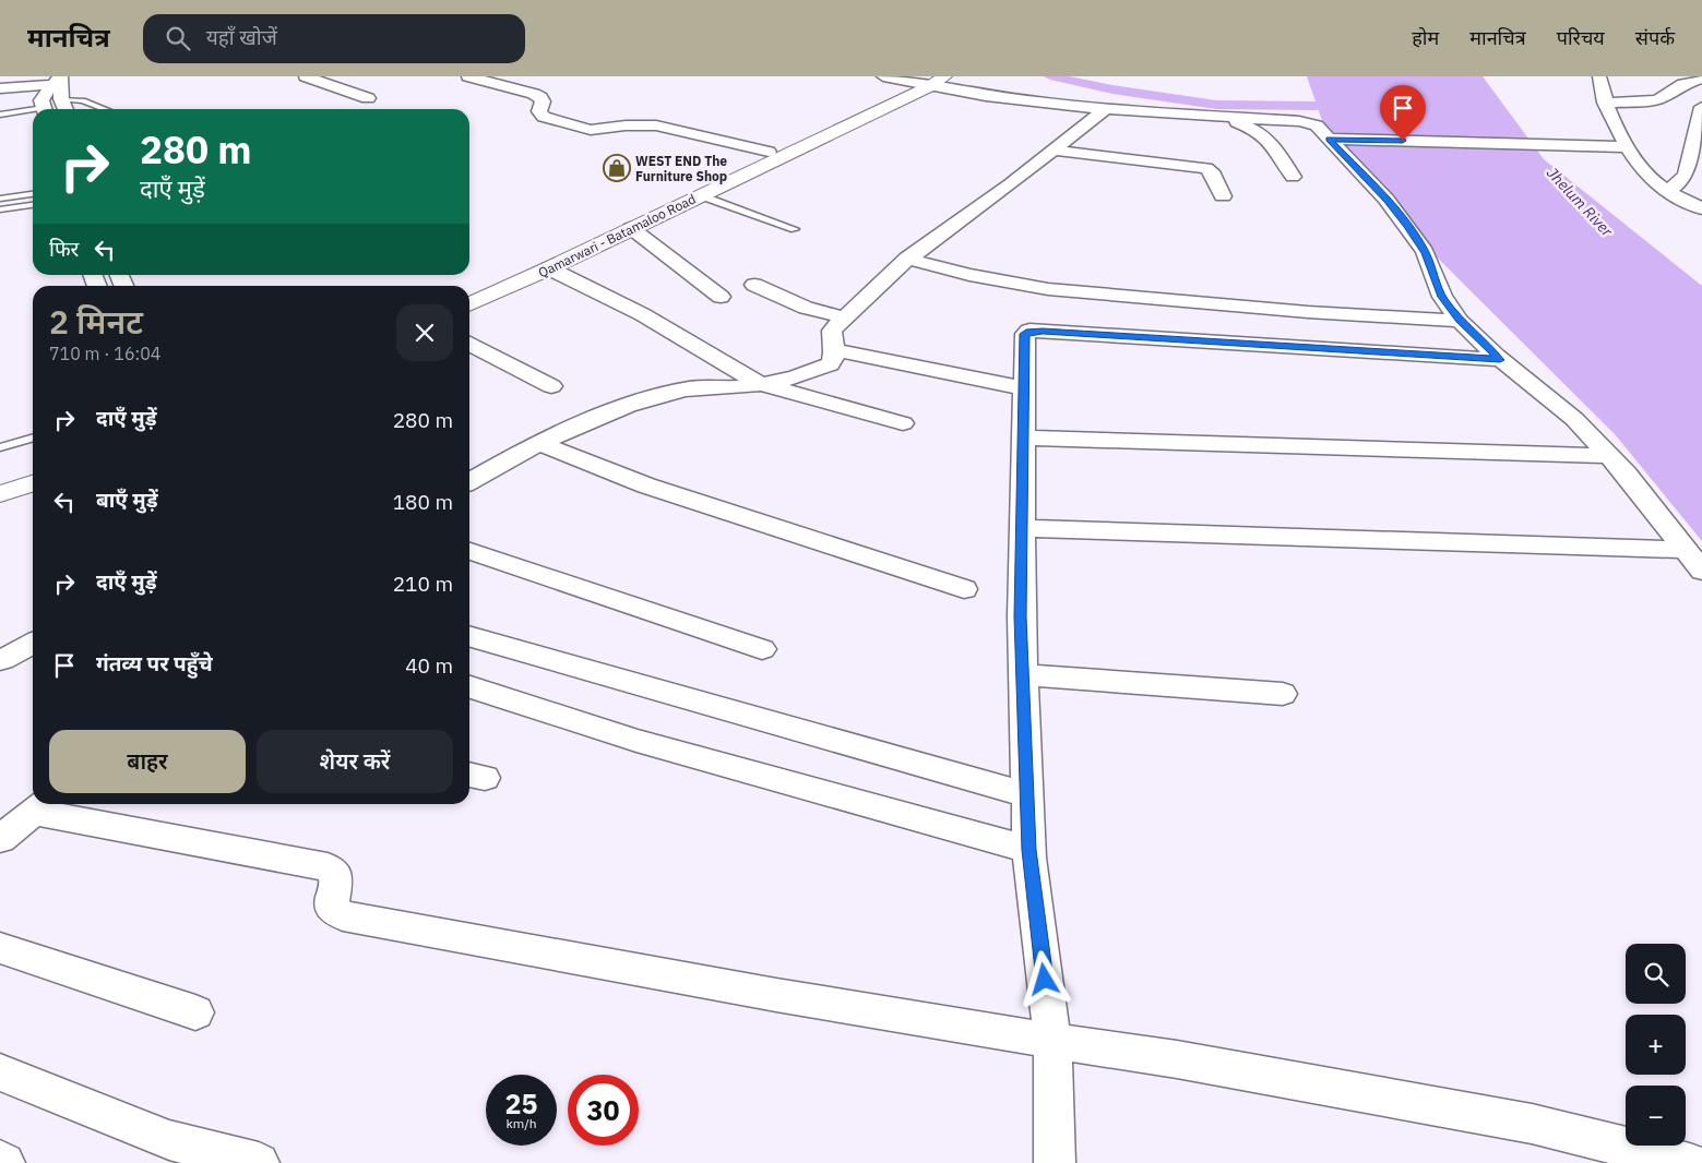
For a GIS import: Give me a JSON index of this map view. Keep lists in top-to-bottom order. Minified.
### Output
{"streets":{"main road":["Qamarwari - Batamaloo Road"]},"water":["Jhelum River"],"places":{"shop":["WEST END The Furniture Shop"]},"page":{"header":"मानचित्र","search":"यहाँ खोजें","nav":["होम","मानचित्र","परिचय","संपर्क"],"turn":["280 m","दाएँ मुड़ें"],"then":"फिर","heading":["2 मिनट","710 m · 16:04"],"list":[{"name":"दाएँ मुड़ें","value":"280 m"},{"name":"बाएँ मुड़ें","value":"180 m"},{"name":"दाएँ मुड़ें","value":"210 m"},{"name":"गंतव्य पर पहुँचे","value":"40 m"}],"buttons":["बाहर","शेयर करें"],"map_buttons":["+","−"],"speed":"25 km/h","limit":"30"}}
